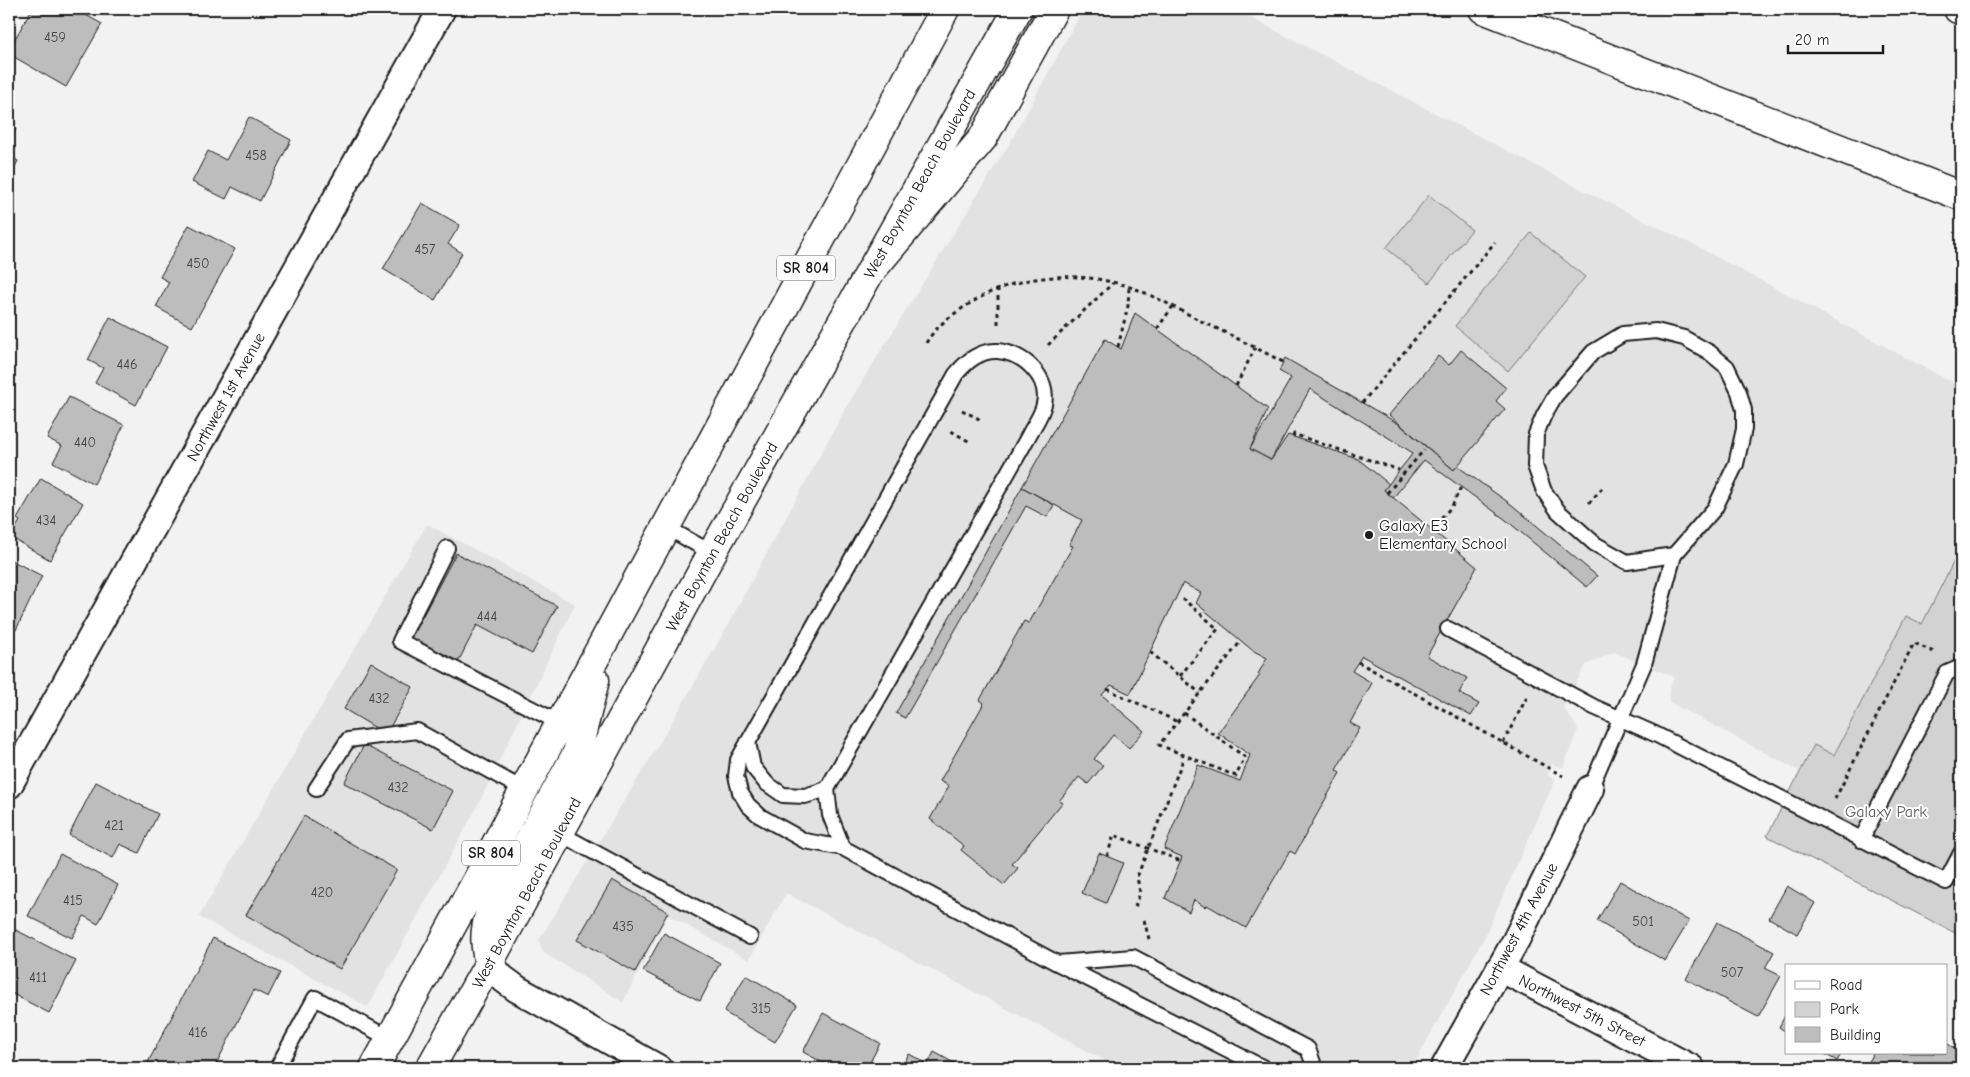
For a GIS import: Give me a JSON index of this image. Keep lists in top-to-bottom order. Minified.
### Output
{"streets":{"main road":["West Boynton Beach Boulevard","SR 804"],"street":["Northwest 1st Avenue","Northwest 4th Avenue","Northwest 5th Street"]},"crossings":[["Northwest 4th Avenue","Northwest 5th Street"]],"parks":["Galaxy Park"],"places":["Galaxy E3 Elementary School"],"house_numbers":["459","458","457","450","446","440","434","444","432","432","421","420","415","501","435","507","411","315","416"],"legend":["Road","Park","Building"],"scale_bar":"20 m"}
